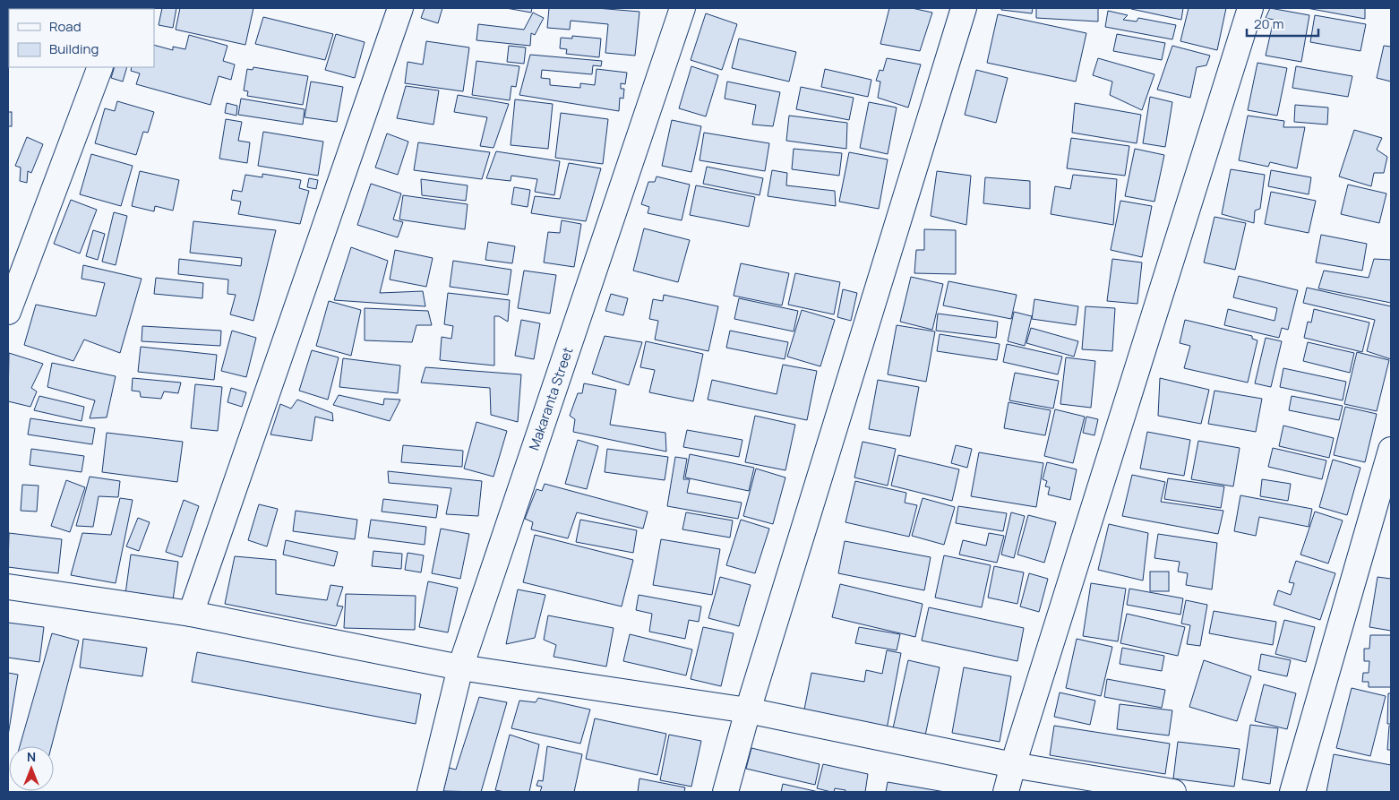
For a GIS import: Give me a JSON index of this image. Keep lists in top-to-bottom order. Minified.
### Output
{"streets":{"street":["Makaranta Street"]},"legend":["Road","Building"],"scale_bar":"20 m","north":"top"}
